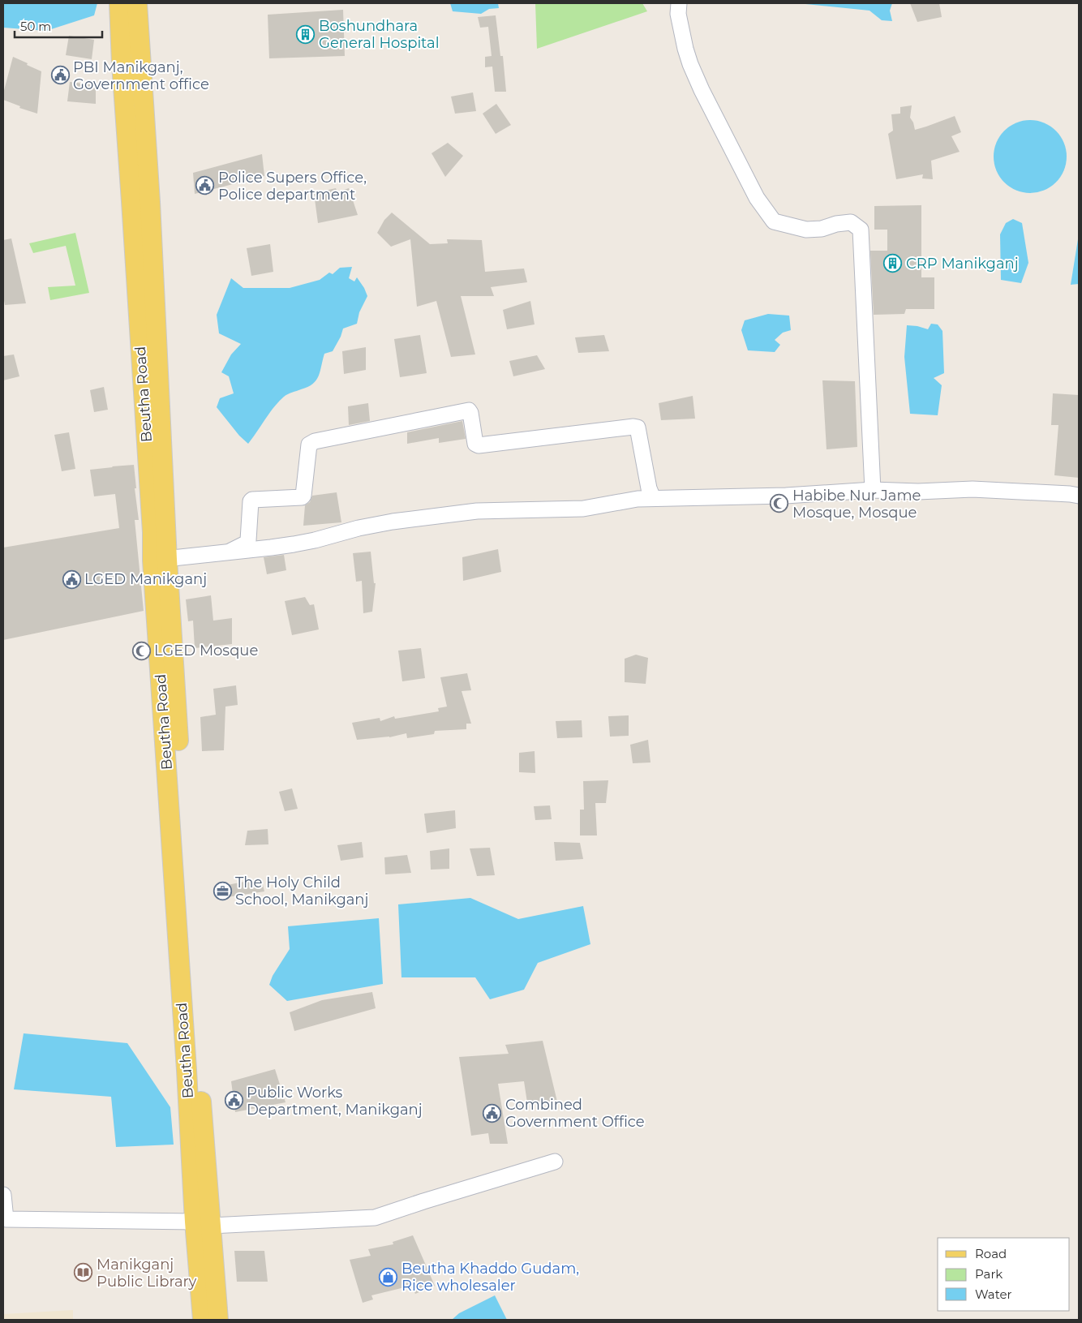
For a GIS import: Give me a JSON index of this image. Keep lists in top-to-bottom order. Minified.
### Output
{"streets":{"main road":["Beutha Road"]},"places":{"building":["Boshundhara General Hospital","CRP Manikganj"],"public building":["PBI Manikganj, Government office","Police Supers Office, Police department","LGED Manikganj","Public Works Department, Manikganj","Combined Government Office"],"mosque":["Habibe Nur Jame Mosque, Mosque","LGED Mosque"],"office":["The Holy Child School, Manikganj"],"library":["Manikganj Public Library"],"shop":["Beutha Khaddo Gudam, Rice wholesaler"]},"legend":["Road","Park","Water"],"scale_bar":"50 m"}
